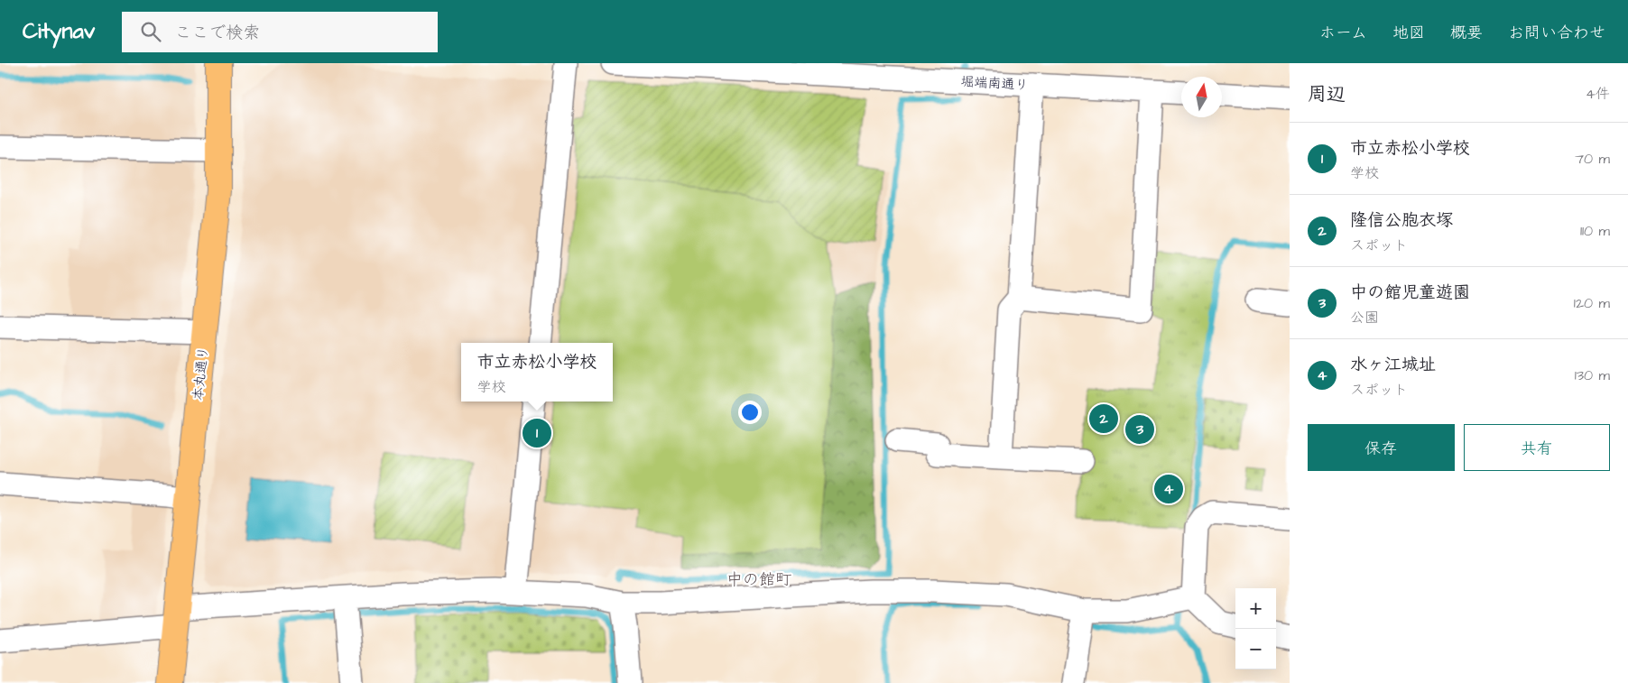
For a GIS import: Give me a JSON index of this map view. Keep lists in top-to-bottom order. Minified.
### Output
{"streets":{"main road":["本丸通り"],"street":["堀端南通り"]},"districts":["中の館町"],"north":"top","page":{"header":"Citynav","search":"ここで検索","nav":["ホーム","地図","概要","お問い合わせ"],"heading":["周辺","4件"],"list":[{"mark":"1","name":"市立赤松小学校","note":"学校","value":"70 m"},{"mark":"2","name":"隆信公胞衣塚","note":"スポット","value":"110 m"},{"mark":"3","name":"中の館児童遊園","note":"公園","value":"120 m"},{"mark":"4","name":"水ヶ江城址","note":"スポット","value":"130 m"}],"popup":["市立赤松小学校","学校"],"pins":["2","3","1","4"],"buttons":["保存","共有"],"map_buttons":["+","−"]}}
